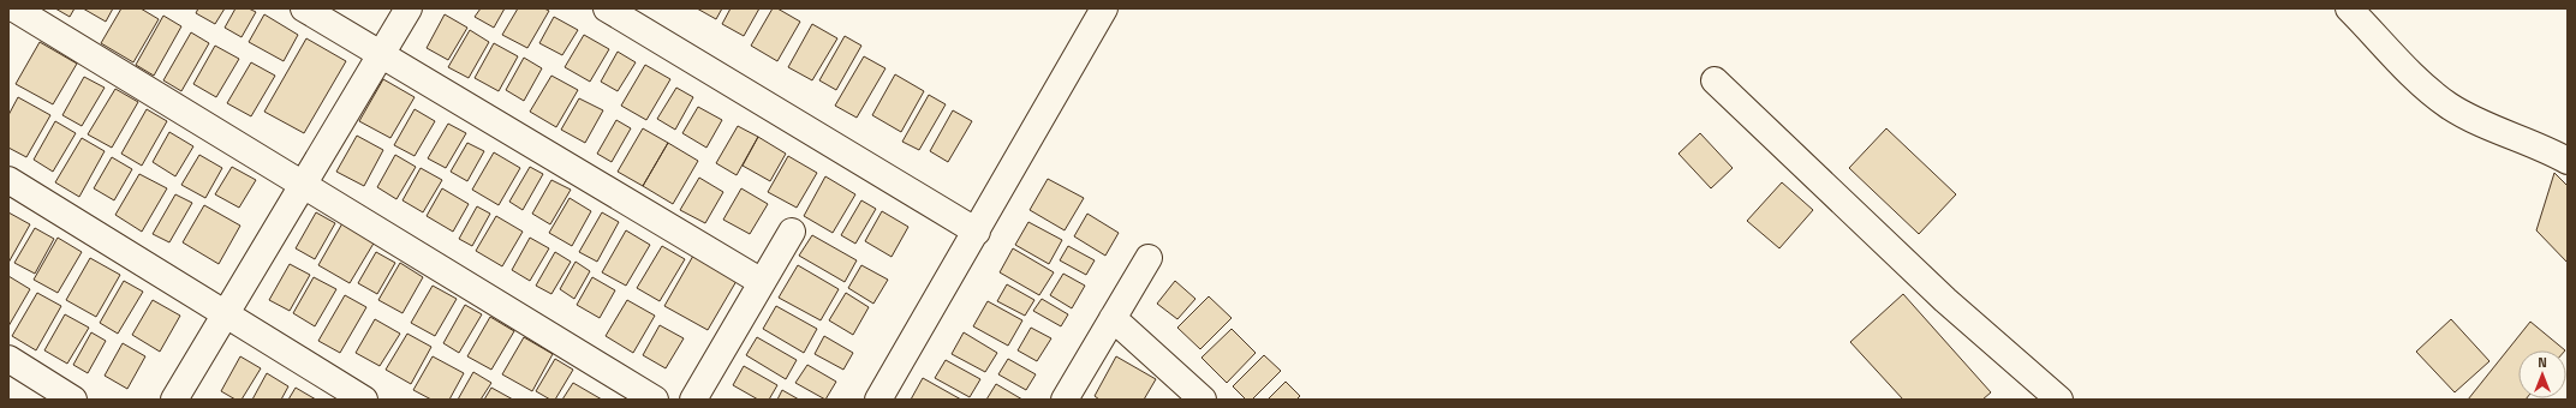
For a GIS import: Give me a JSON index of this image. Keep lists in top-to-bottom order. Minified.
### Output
{"north":"top"}
